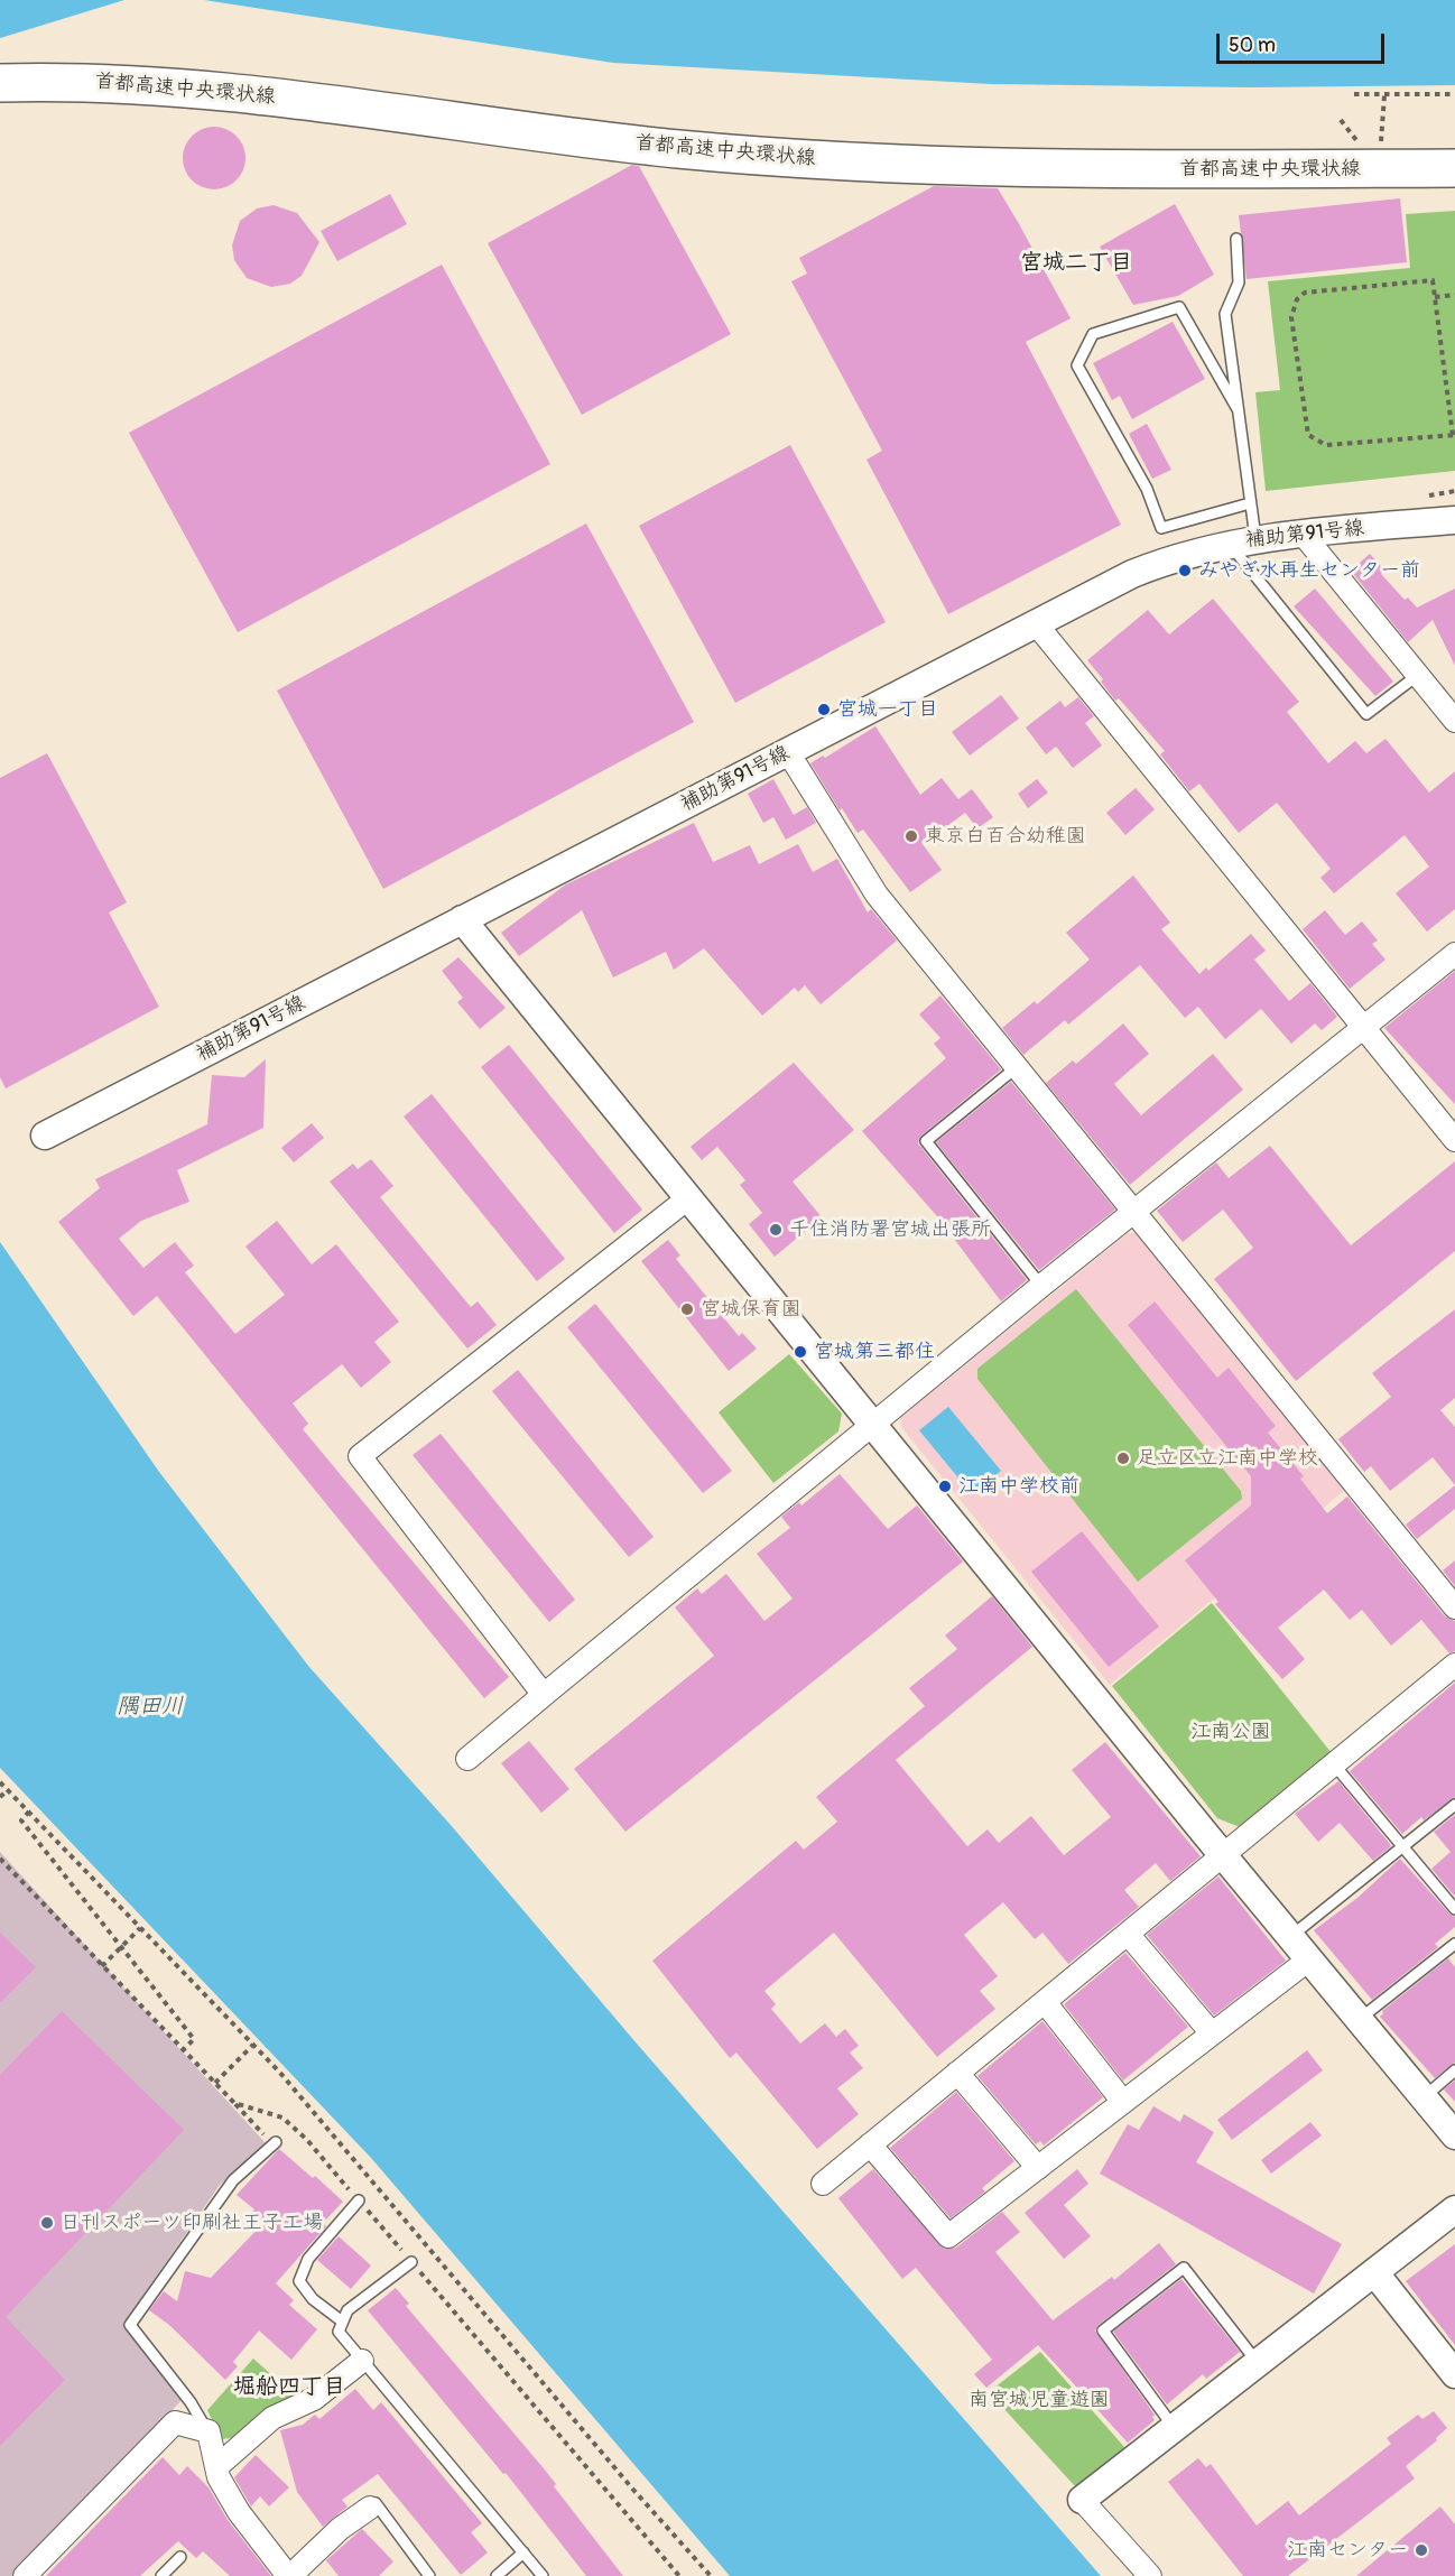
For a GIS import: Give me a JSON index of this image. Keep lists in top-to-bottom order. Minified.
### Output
{"streets":{"highway":["首都高速中央環状線"],"street":["補助第91号線"]},"districts":["宮城二丁目","堀船四丁目"],"water":["隅田川"],"parks":["江南公園","南宮城児童遊園"],"places":["みやぎ水再生センター前","宮城一丁目","東京白百合幼稚園","千住消防署宮城出張所","宮城保育園","宮城第三都住","足立区立江南中学校","江南中学校前","日刊スポーツ印刷社王子工場","江南センター"],"scale_bar":"50 m"}
